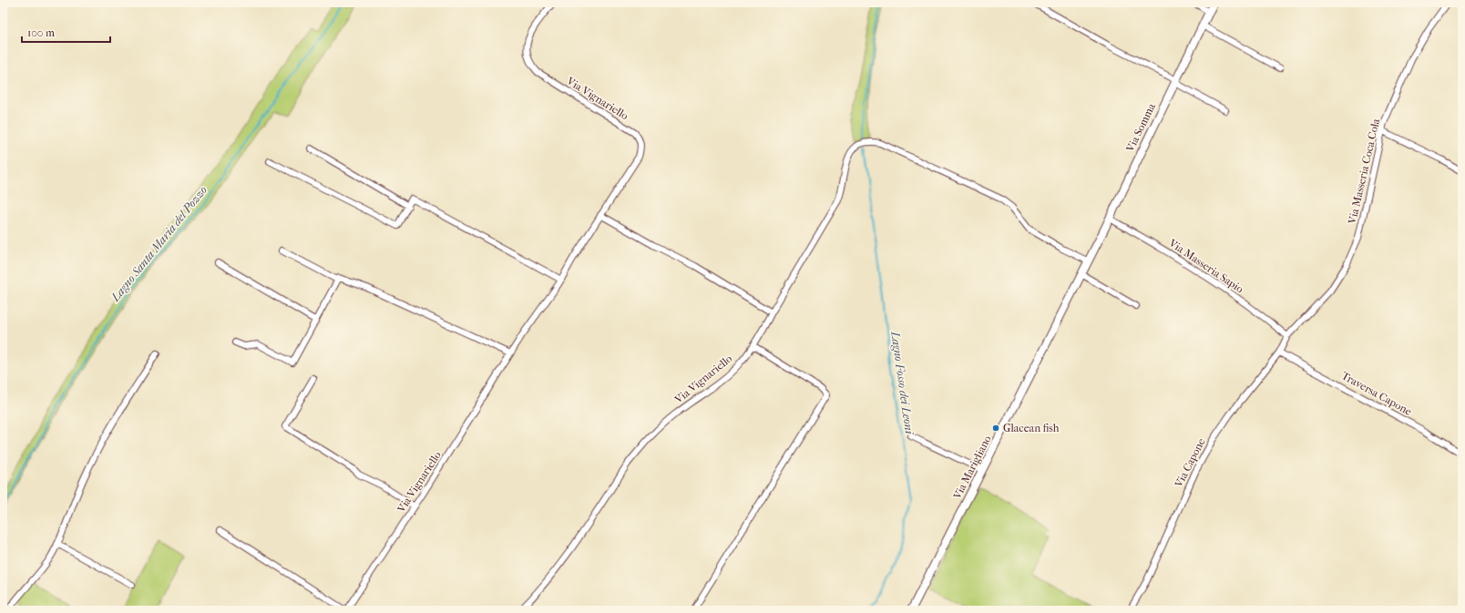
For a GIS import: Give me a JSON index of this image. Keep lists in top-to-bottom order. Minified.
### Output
{"streets":{"street":["Via Vignariello","Via Somma","Via Masseria Coca Cola","Via Masseria Sapio","Traversa Capone","Via Capone","Via Marigliano"]},"crossings":[["Via Vignariello","Via Somma"],["Via Vignariello","Via Marigliano"],["Via Somma","Via Masseria Sapio"],["Via Somma","Via Marigliano"],["Via Masseria Coca Cola","Via Masseria Sapio"],["Via Masseria Coca Cola","Via Capone"],["Via Masseria Sapio","Via Capone"],["Traversa Capone","Via Capone"]],"water":["Lagno Santa Maria del Pozzo","Lagno Fosso dei Leoni"],"places":["Glacean fish"],"scale_bar":"100 m"}
